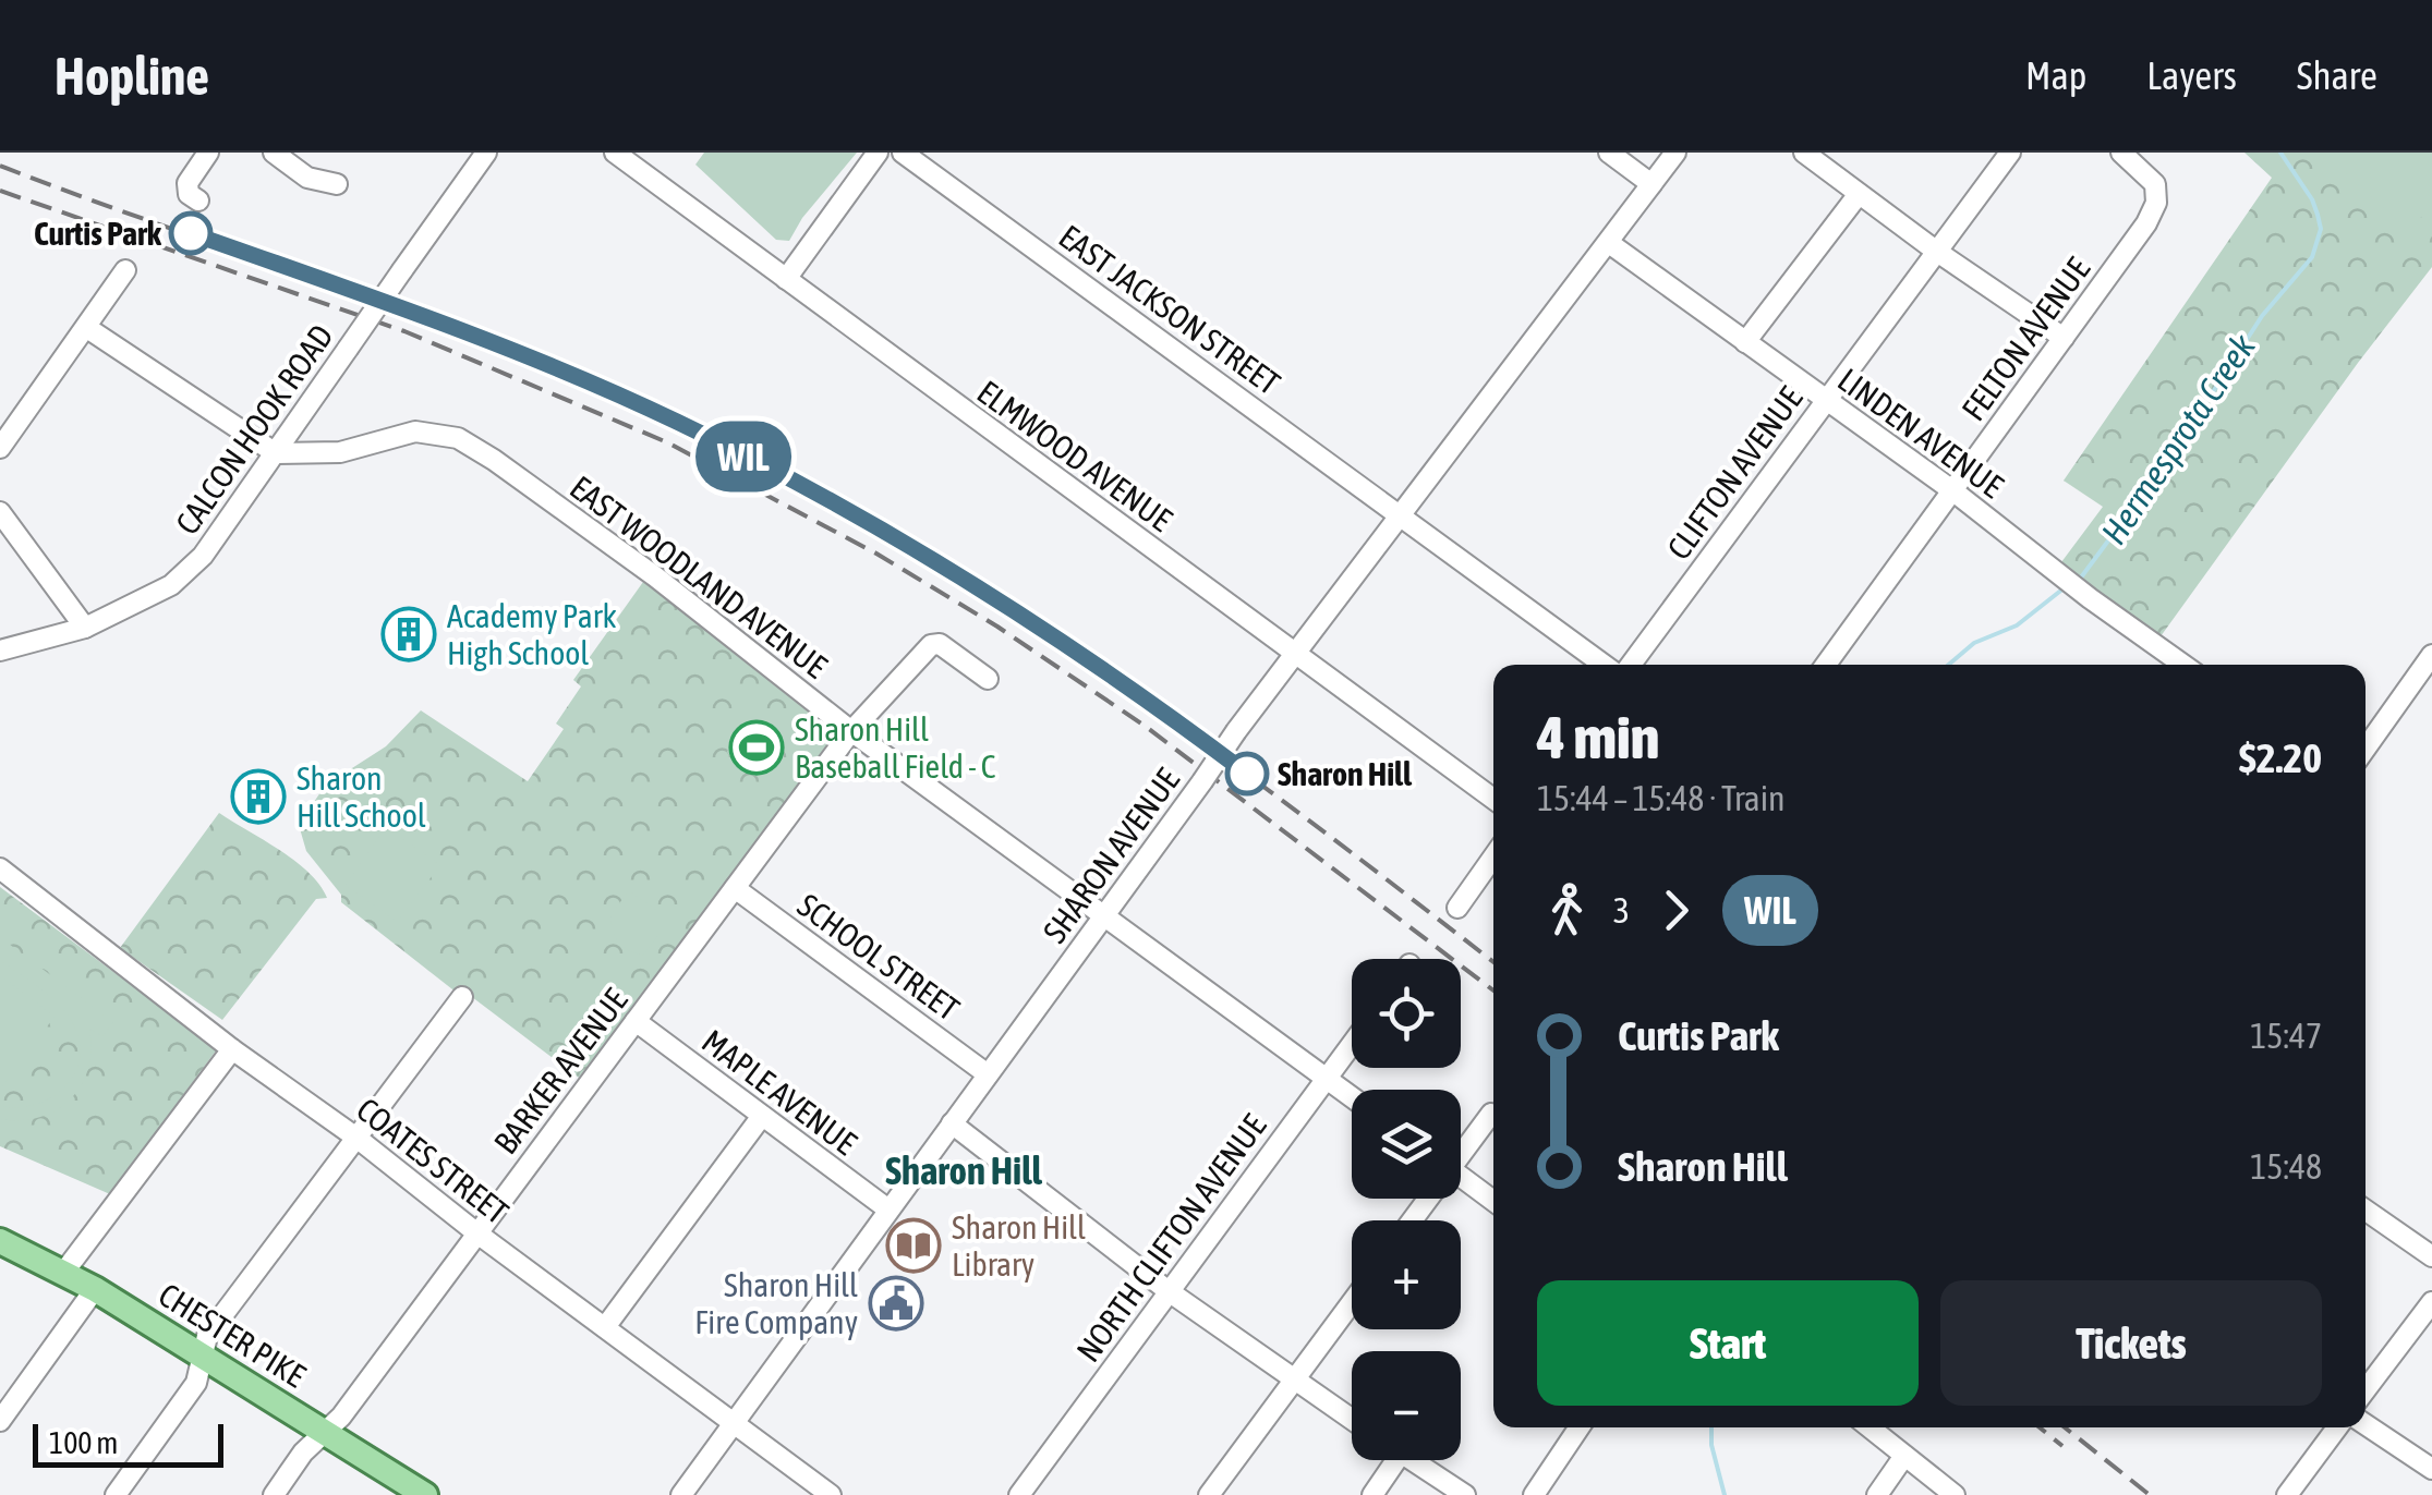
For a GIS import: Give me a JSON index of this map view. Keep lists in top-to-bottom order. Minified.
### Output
{"streets":{"main road":["CHESTER PIKE"],"street":["EAST JACKSON STREET","FELTON AVENUE","CALCON HOOK ROAD","LINDEN AVENUE","ELMWOOD AVENUE","CLIFTON AVENUE","EAST WOODLAND AVENUE","SHARON AVENUE","SCHOOL STREET","BARKER AVENUE","MAPLE AVENUE","COATES STREET","NORTH CLIFTON AVENUE"]},"crossings":[["EAST JACKSON STREET","SHARON AVENUE"],["FELTON AVENUE","LINDEN AVENUE"],["CALCON HOOK ROAD","EAST WOODLAND AVENUE"],["LINDEN AVENUE","CLIFTON AVENUE"],["LINDEN AVENUE","SHARON AVENUE"],["ELMWOOD AVENUE","SHARON AVENUE"],["EAST WOODLAND AVENUE","SHARON AVENUE"],["EAST WOODLAND AVENUE","BARKER AVENUE"],["EAST WOODLAND AVENUE","NORTH CLIFTON AVENUE"],["SHARON AVENUE","SCHOOL STREET"],["SHARON AVENUE","MAPLE AVENUE"],["SHARON AVENUE","COATES STREET"],["SCHOOL STREET","BARKER AVENUE"],["BARKER AVENUE","MAPLE AVENUE"],["BARKER AVENUE","COATES STREET"],["BARKER AVENUE","CHESTER PIKE"]],"districts":["Sharon Hill"],"water":["Hermesprota Creek"],"places":{"other":["Curtis Park","Sharon Hill"],"building":["Academy Park High School","Sharon Hill School"],"sports":["Sharon Hill Baseball Field - C"],"library":["Sharon Hill Library"],"public building":["Sharon Hill Fire Company"]},"scale_bar":"100 m","page":{"header":"Hopline","nav":["Map","Layers","Share"],"on_map":"WIL","heading":["4 min","15:44 – 15:48 · Train","$2.20"],"legs":["3","WIL"],"map_buttons":["+","−"],"list":[{"name":"Curtis Park","value":"15:47"},{"name":"Sharon Hill","value":"15:48"}],"buttons":["Start","Tickets"],"scale":"100 m"}}
